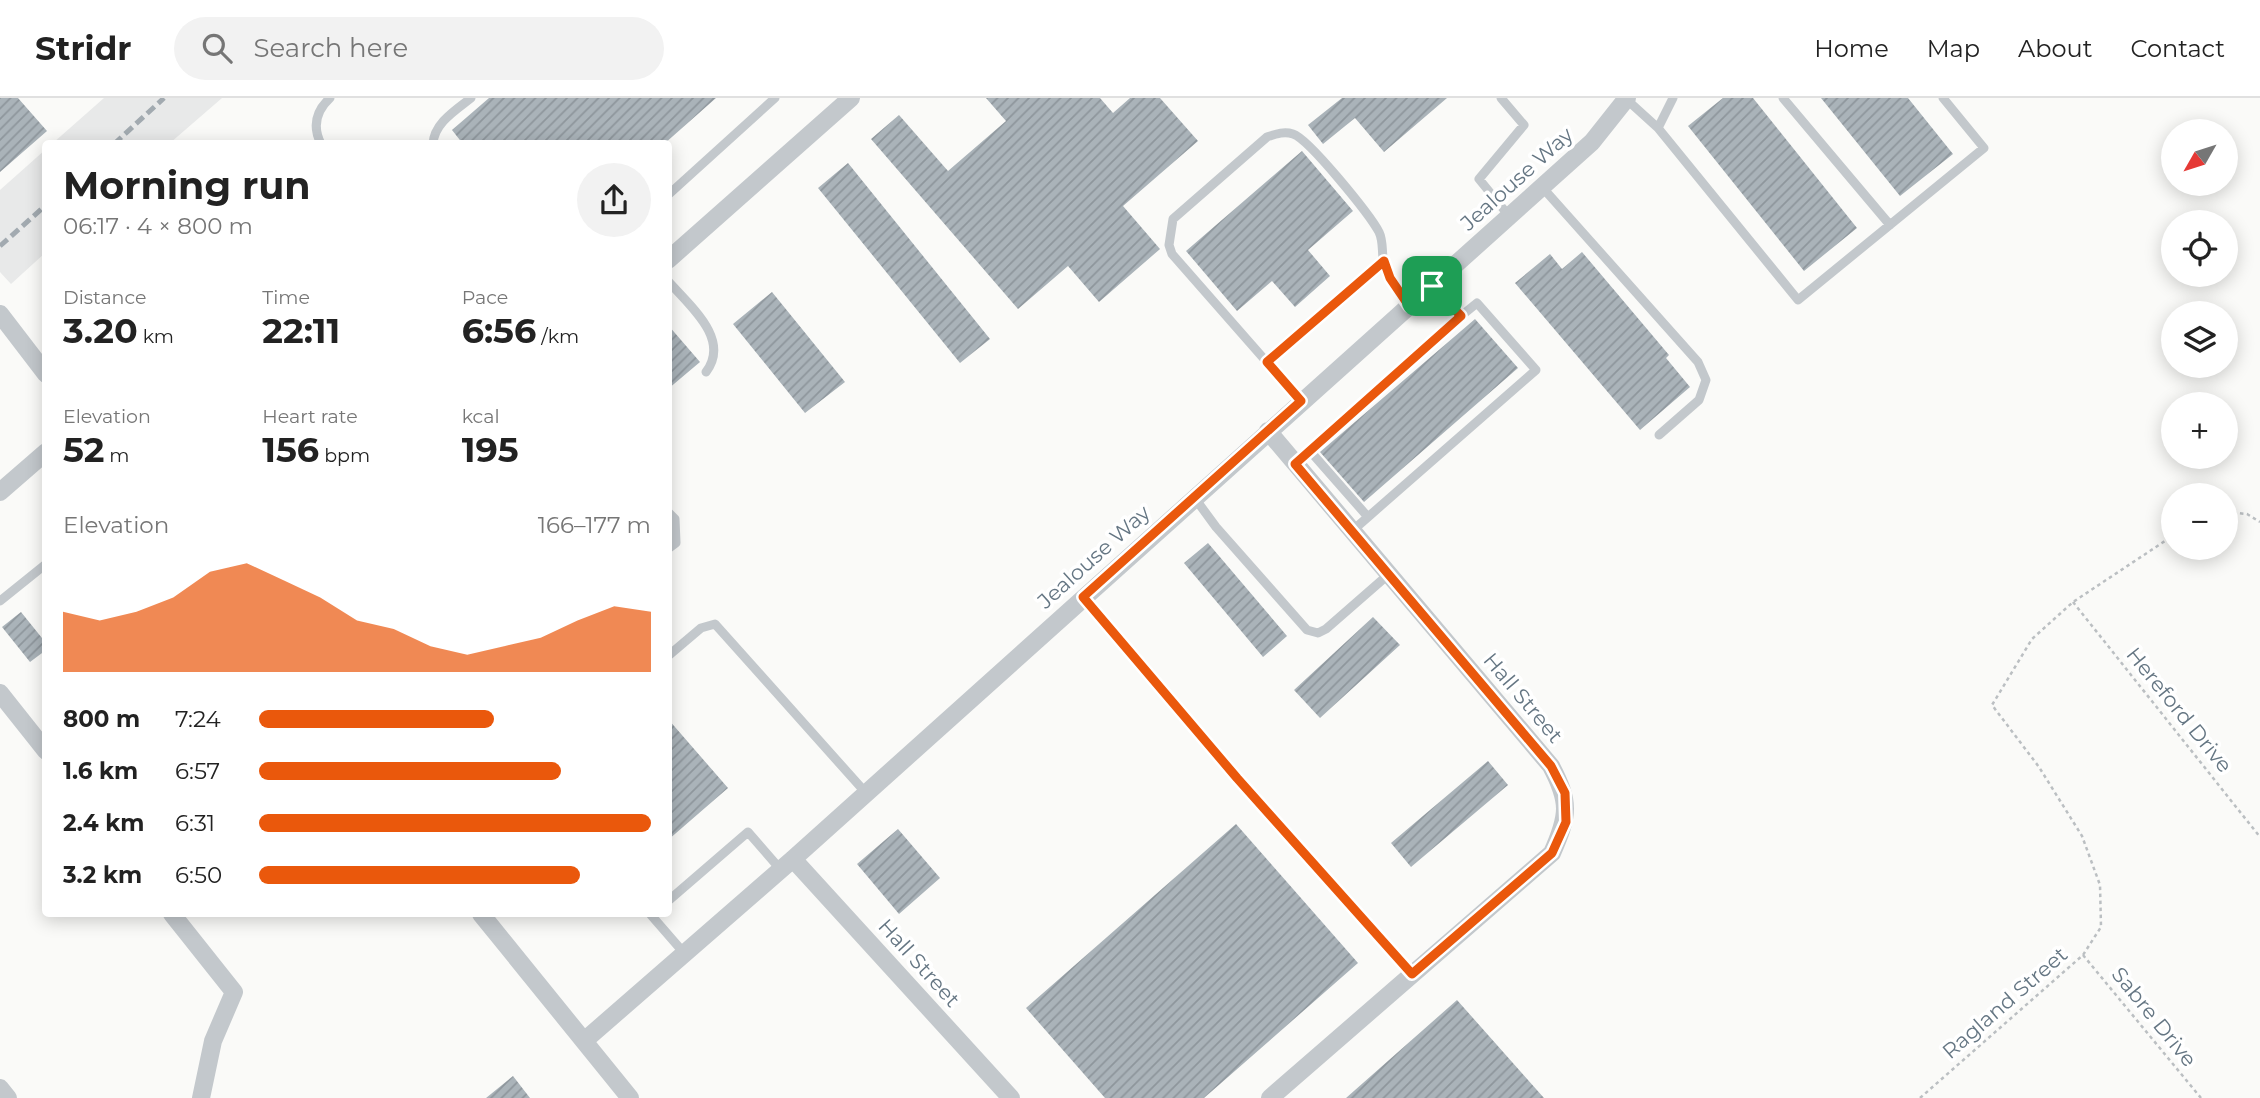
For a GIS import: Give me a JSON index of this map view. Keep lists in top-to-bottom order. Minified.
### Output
{"streets":{"street":["Jealouse Way","Hall Street"],"path":["Hereford Drive","Ragland Street","Sabre Drive"]},"crossings":[["Jealouse Way","Hall Street"],["Hereford Drive","Ragland Street"],["Ragland Street","Sabre Drive"]],"north":"bottom left","page":{"header":"Stridr","search":"Search here","nav":["Home","Map","About","Contact"],"map_buttons":["+","−"],"heading":["Morning run","06:17 · 4 × 800 m"],"stats":[["Distance","3.20 km"],["Time","22:11"],["Pace","6:56 /km"],["Elevation","52 m"],["Heart rate","156 bpm"],["kcal","195"]],"chart":["Elevation","166–177 m"],"list":[{"name":"800 m","note":"7:24"},{"name":"1.6 km","note":"6:57"},{"name":"2.4 km","note":"6:31"},{"name":"3.2 km","note":"6:50"}]}}
